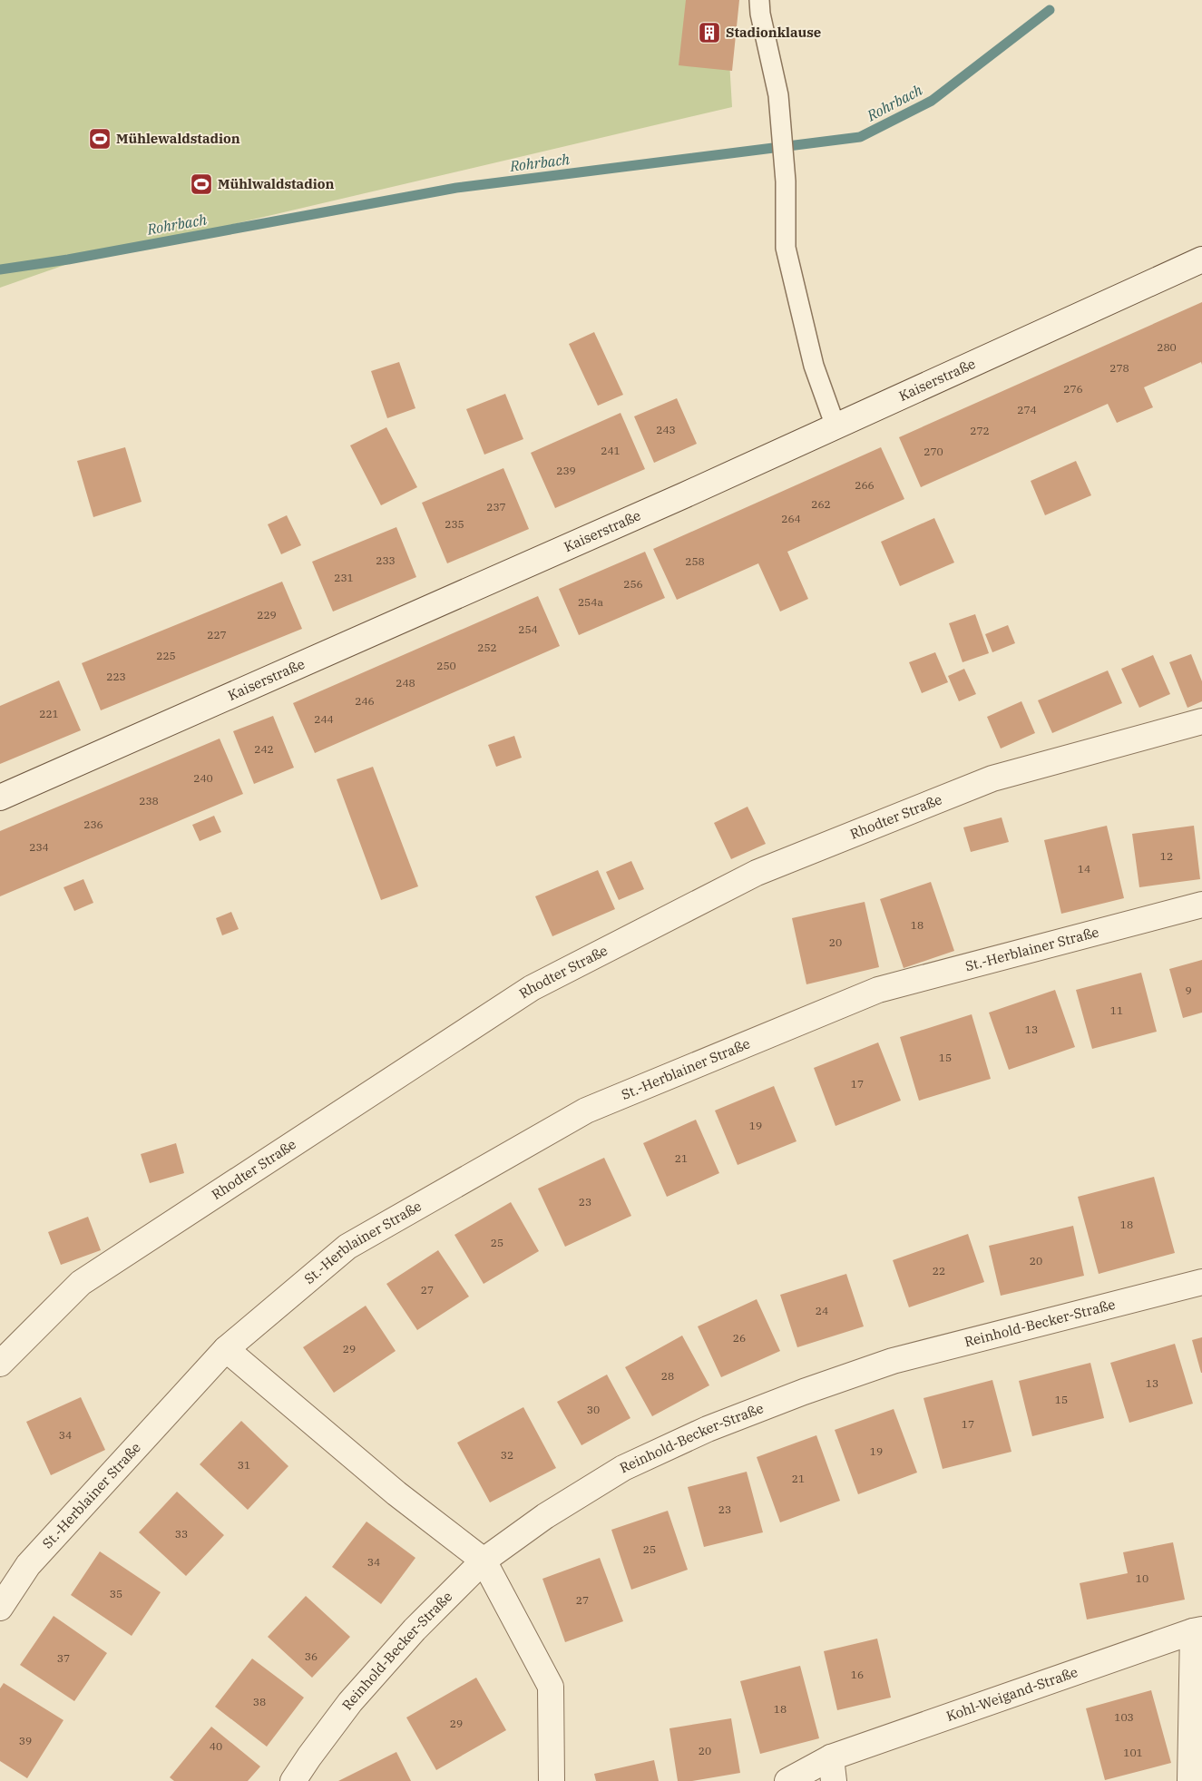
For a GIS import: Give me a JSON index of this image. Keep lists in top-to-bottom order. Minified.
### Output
{"streets":{"street":["Kaiserstraße","Rhodter Straße","St.-Herblainer Straße","Reinhold-Becker-Straße","Kohl-Weigand-Straße"]},"water":["Rohrbach"],"places":{"building":["Stadionklause"],"sports":["Mühlewaldstadion","Mühlwaldstadion"]},"house_numbers":["280","278","276","274","243","272","241","270","239","266","262","237","264","235","233","258","231","256","254a","229","254","227","252","225","250","223","248","246","221","244","242","240","238","236","234","12","14","18","20","9","11","13","15","17","19","21","23","18","25","20","22","27","24","26","29","28","13","15","30","17","34","19","32","31","21","23","33","25","34","10","35","27","36","37","16","38","18","103","29","39","40","20","101"]}
